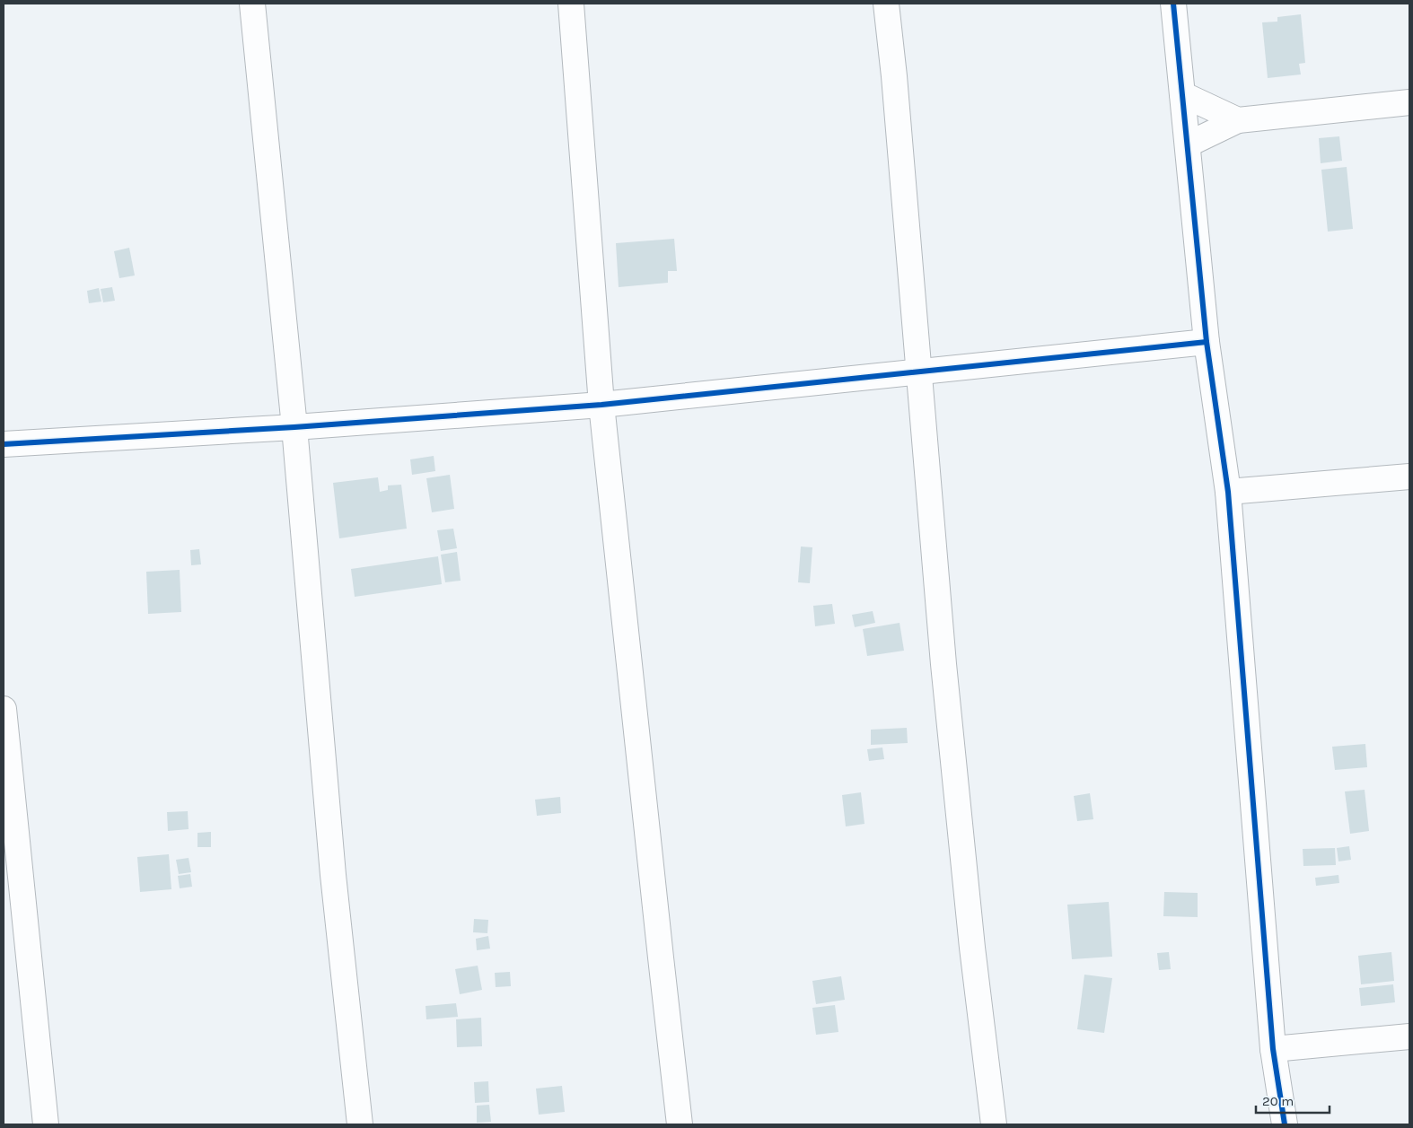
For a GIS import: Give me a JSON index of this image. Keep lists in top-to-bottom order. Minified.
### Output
{"scale_bar":"20 m"}
